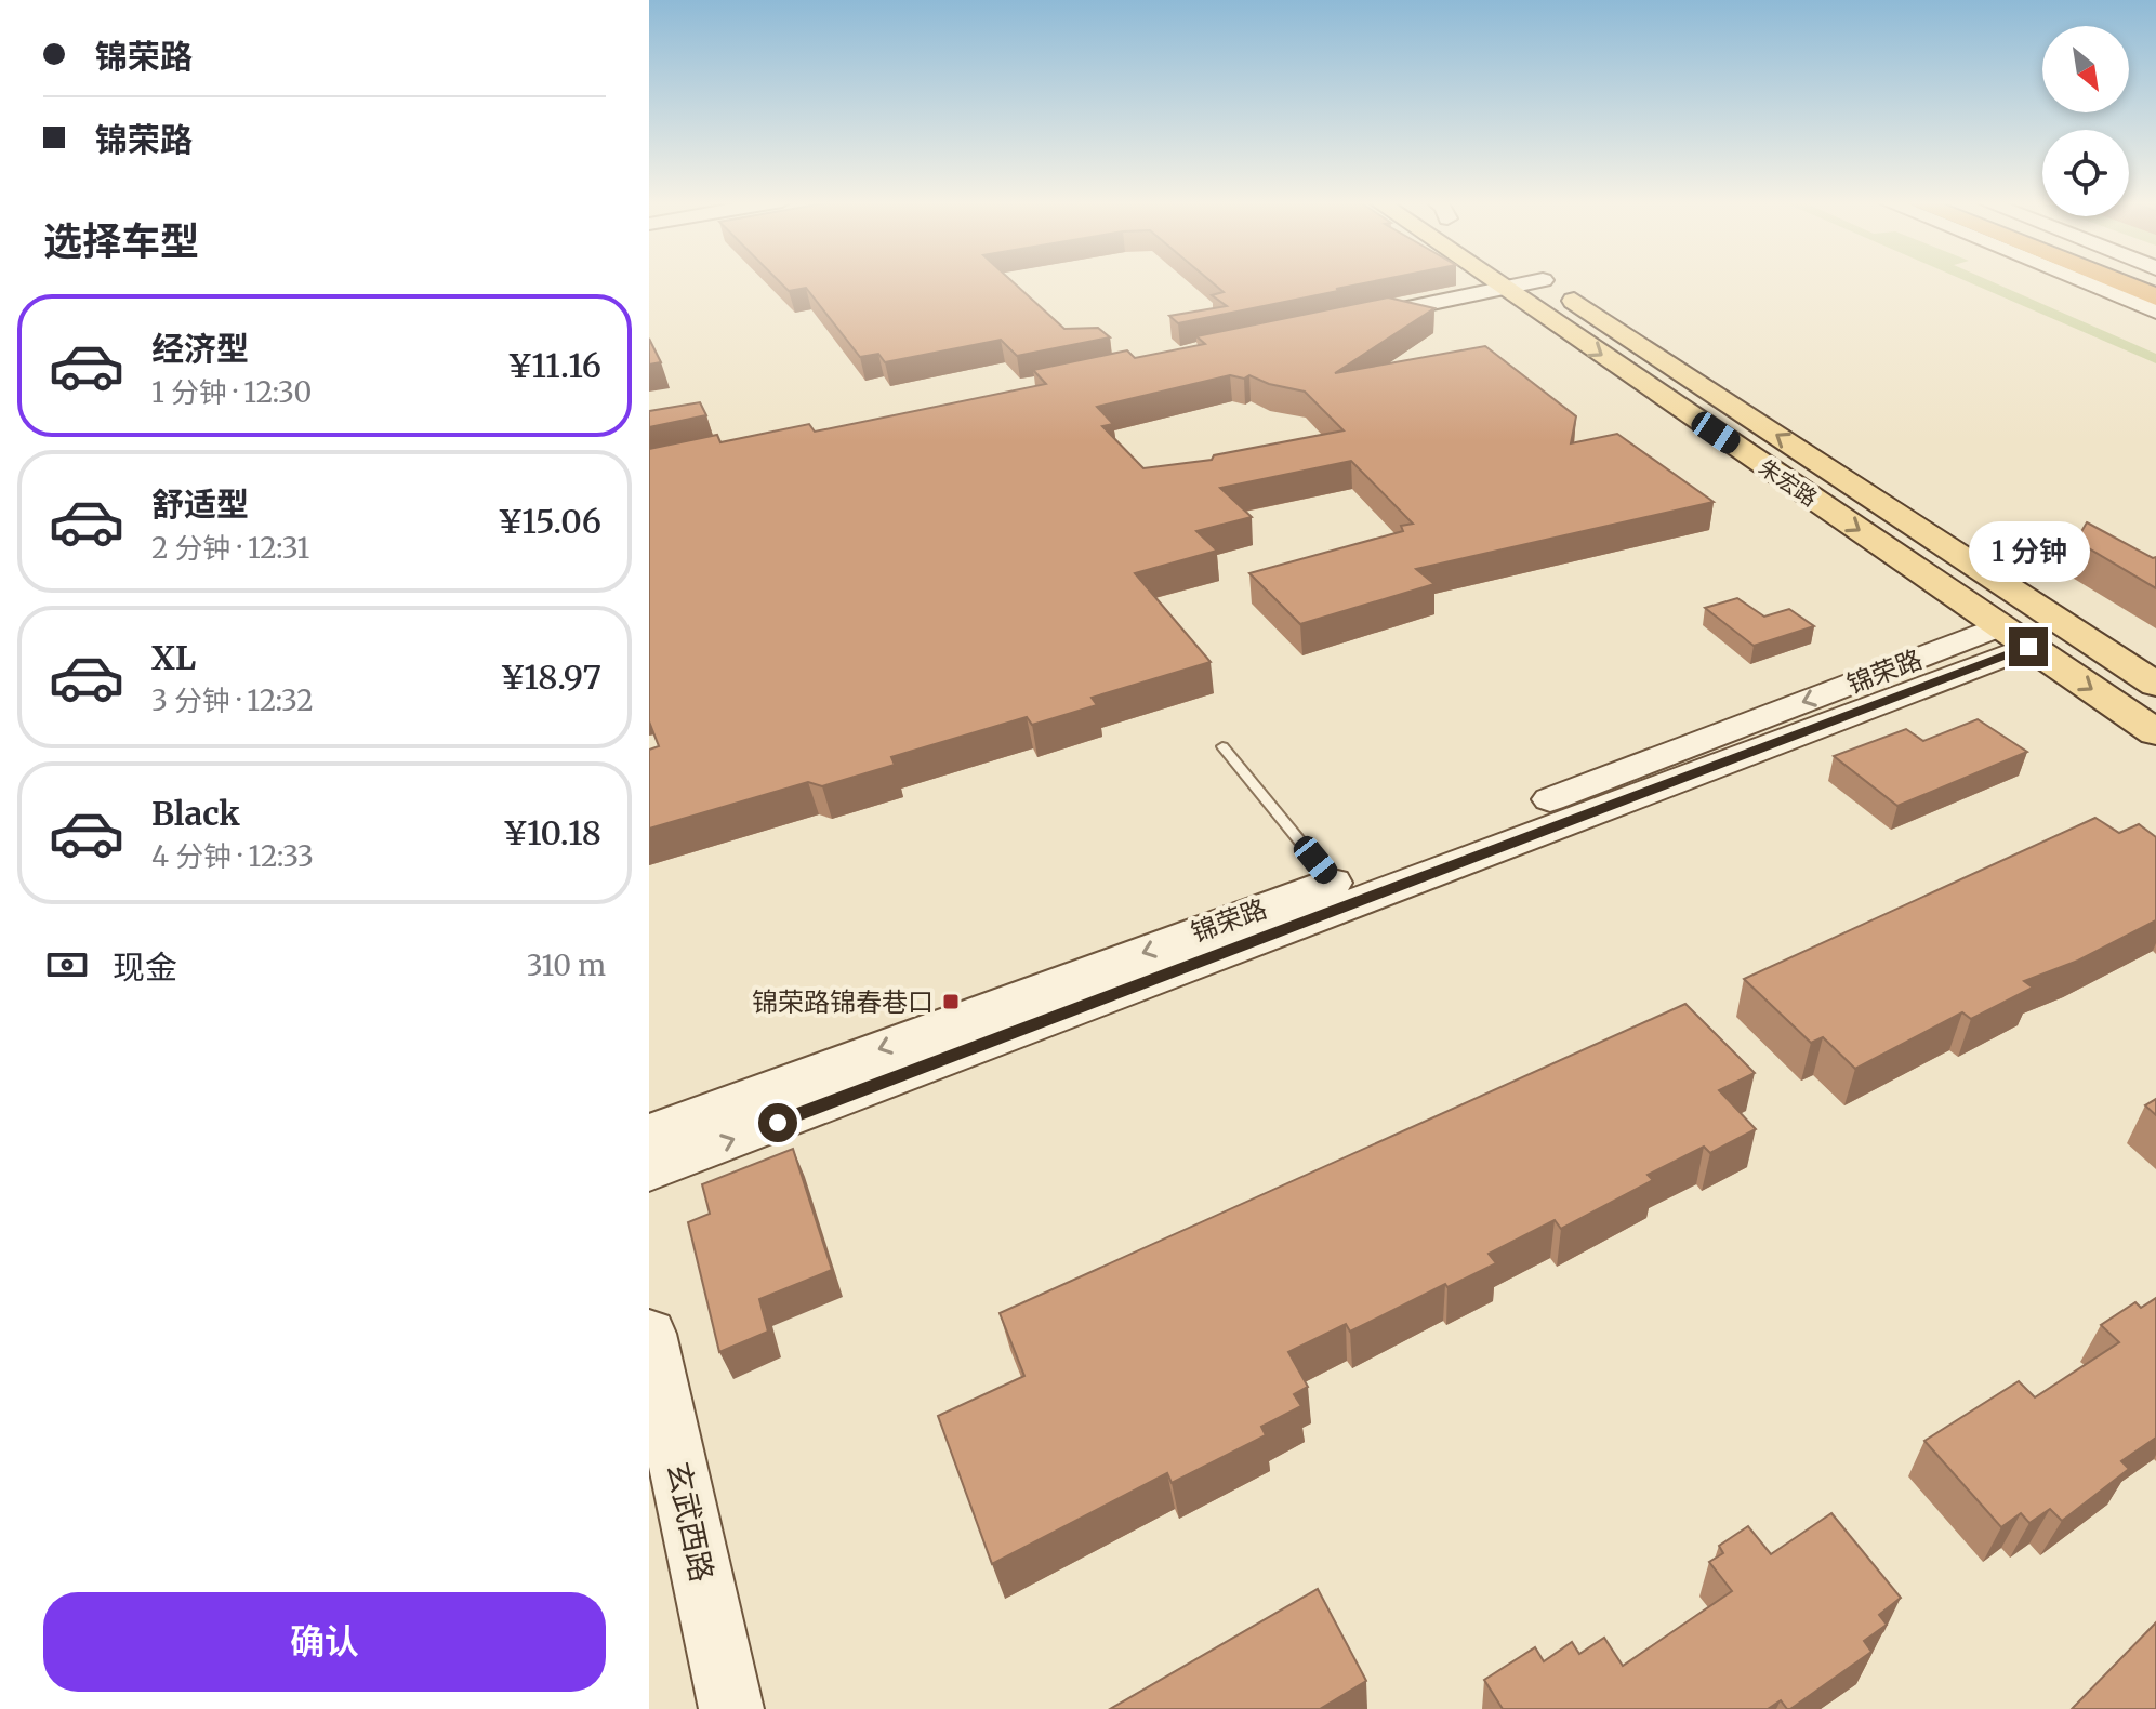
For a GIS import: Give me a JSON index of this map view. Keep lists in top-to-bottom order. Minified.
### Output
{"streets":{"main road":["朱宏路"],"street":["锦荣路","玄武西路"]},"crossings":[["朱宏路","锦荣路"]],"places":{"transit":["锦荣路锦春巷口"]},"north":"bottom right","page":{"banner":["锦荣路","锦荣路"],"heading":"选择车型","list":[{"name":"经济型","note":"1 分钟 · 12:30","value":"¥11.16"},{"name":"舒适型","note":"2 分钟 · 12:31","value":"¥15.06"},{"name":"XL","note":"3 分钟 · 12:32","value":"¥18.97"},{"name":"Black","note":"4 分钟 · 12:33","value":"¥10.18"}],"bubble":"1 分钟","pay":["现金","310 m"],"buttons":"确认"}}
